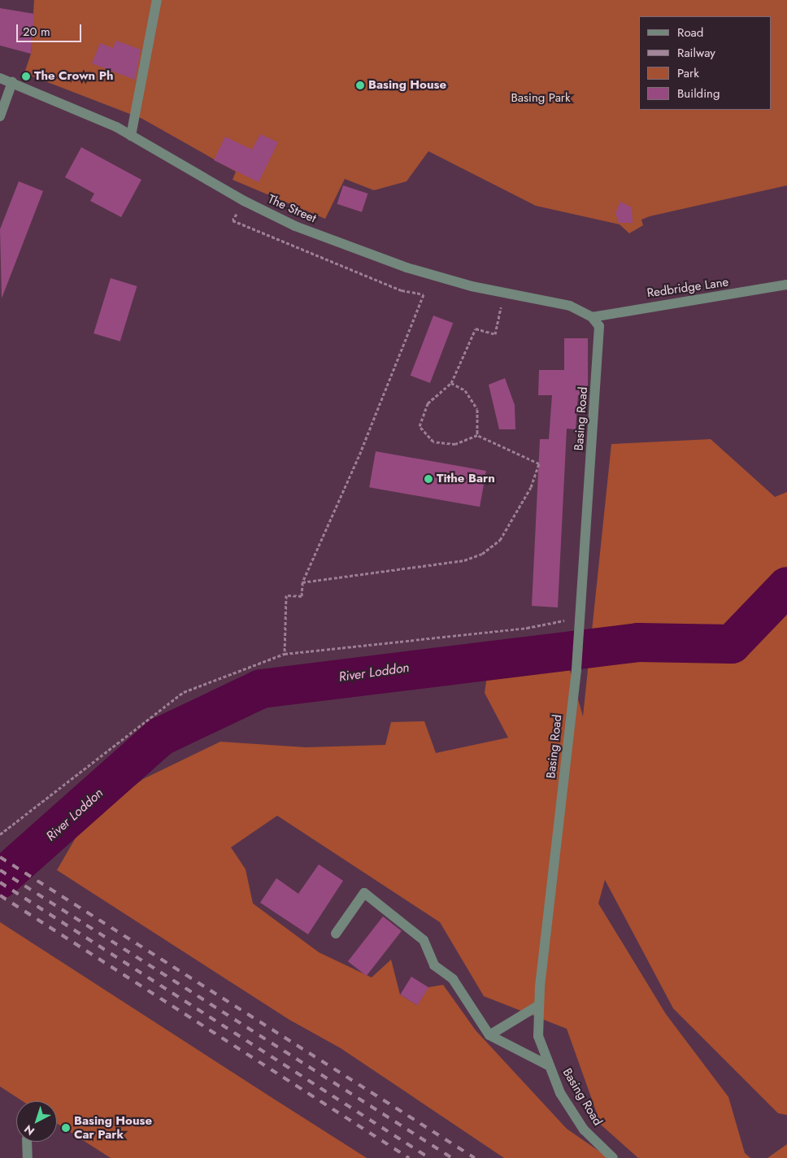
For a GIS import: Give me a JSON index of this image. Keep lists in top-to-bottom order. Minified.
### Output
{"streets":{"street":["The Street","Redbridge Lane","Basing Road"]},"crossings":[["The Street","Redbridge Lane"],["The Street","Basing Road"],["Redbridge Lane","Basing Road"]],"water":["River Loddon"],"parks":["Basing Park"],"places":["The Crown Ph","Basing House","Tithe Barn","Basing House Car Park"],"legend":["Road","Railway","Park","Building"],"scale_bar":"20 m","north":"bottom left"}
